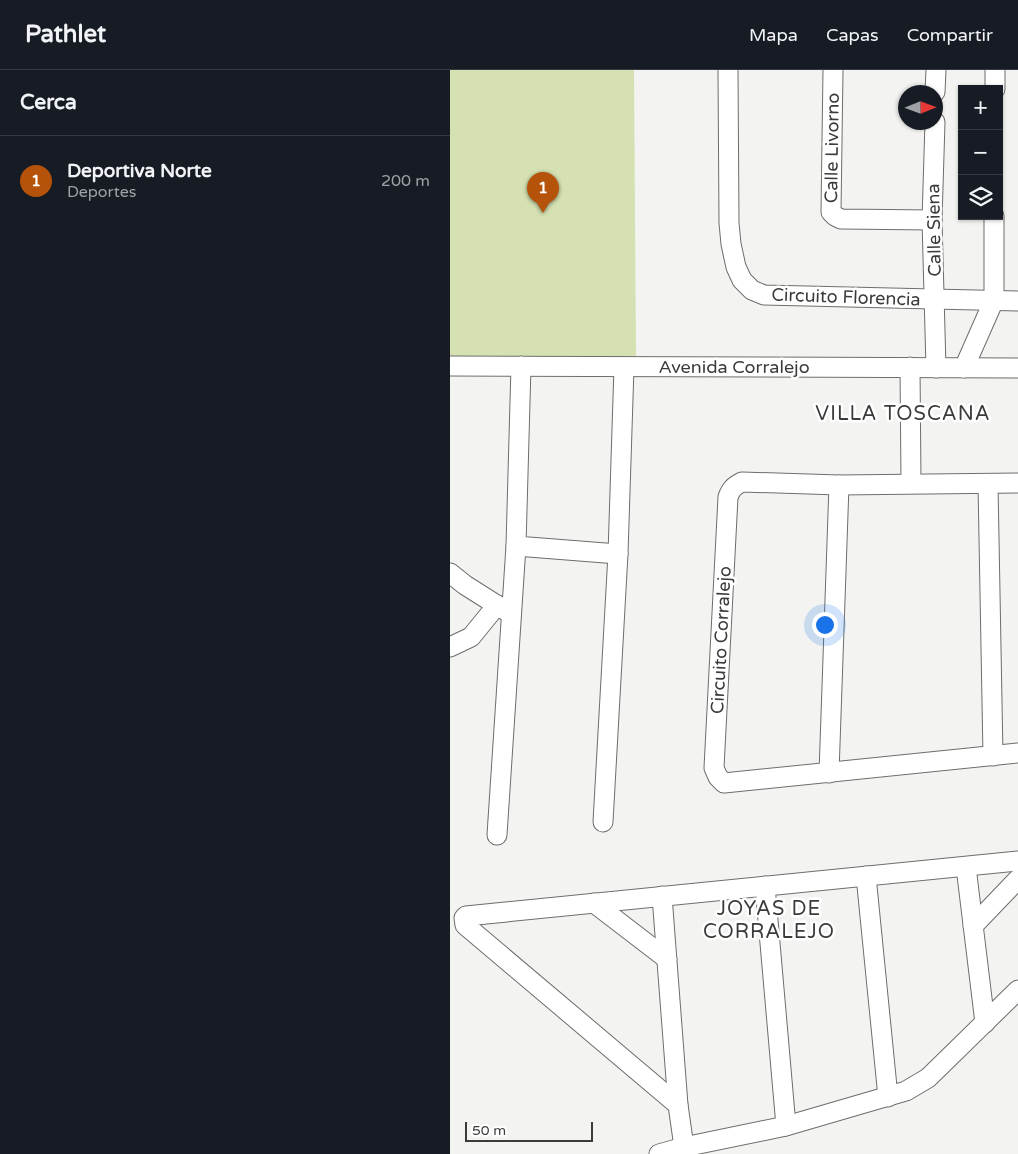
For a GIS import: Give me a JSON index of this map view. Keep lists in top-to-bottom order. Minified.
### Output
{"streets":{"street":["Calle Livorno","Calle Siena","Circuito Florencia","Avenida Corralejo","Circuito Corralejo"]},"crossings":[["Calle Livorno","Calle Siena"],["Calle Siena","Circuito Florencia"],["Calle Siena","Avenida Corralejo"]],"districts":["VILLA TOSCANA","JOYAS DE CORRALEJO"],"scale_bar":"50 m","north":"right","page":{"header":"Pathlet","nav":["Mapa","Capas","Compartir"],"heading":"Cerca","map_buttons":["+","−"],"list":[{"mark":"1","name":"Deportiva Norte","note":"Deportes","value":"200 m"}],"pins":"1","scale":"50 m"}}
